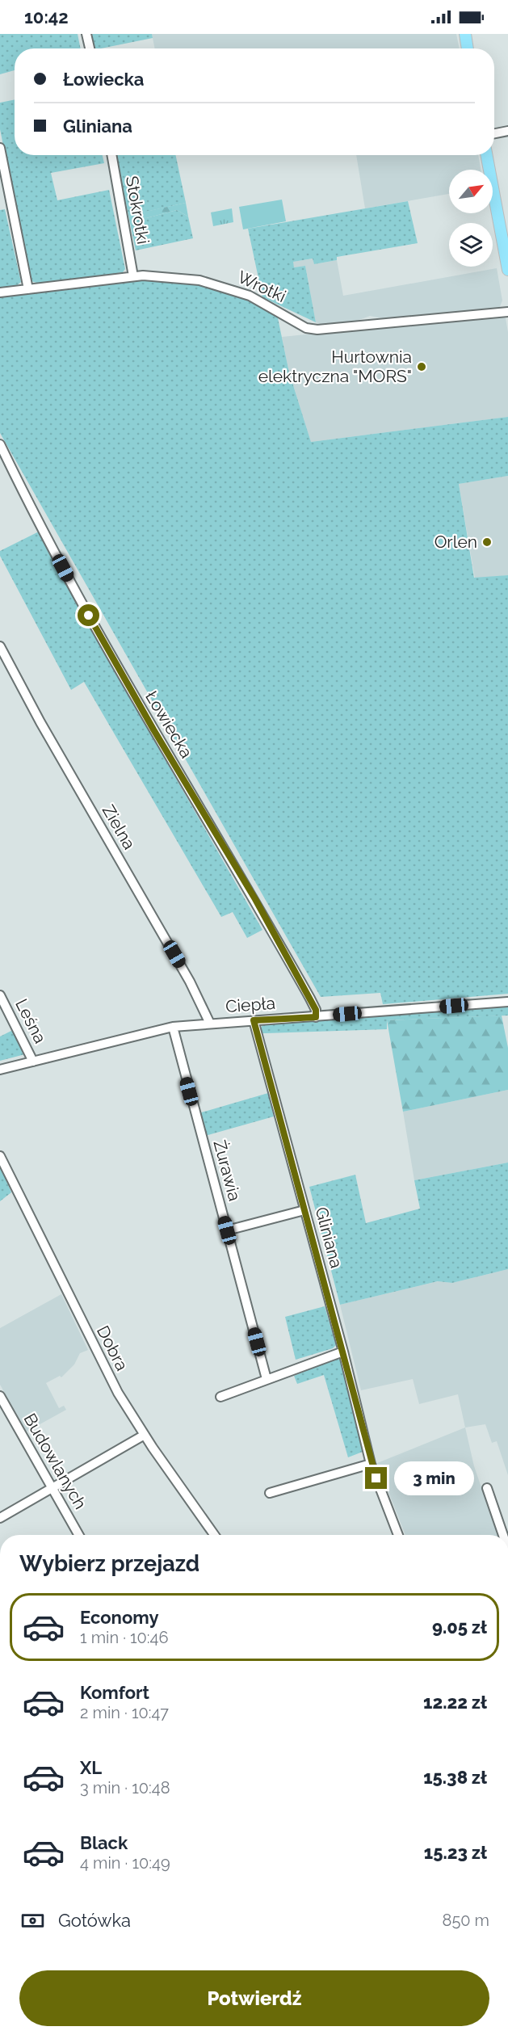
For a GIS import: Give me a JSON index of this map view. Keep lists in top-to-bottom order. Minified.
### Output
{"streets":{"street":["Stokrotki","Wrotki","Łowiecka","Zielna","Ciepła","Leśna","Żurawia","Gliniana","Dobra","Budowlanych"]},"crossings":[["Stokrotki","Wrotki"],["Łowiecka","Ciepła"],["Zielna","Ciepła"],["Ciepła","Leśna"],["Ciepła","Żurawia"],["Ciepła","Gliniana"]],"places":["Hurtownia elektryczna \"MORS\"","Orlen"],"north":"top right","page":{"status":"10:42","banner":["Łowiecka","Gliniana"],"bubble":"3 min","heading":"Wybierz przejazd","list":[{"name":"Economy","note":"1 min · 10:46","value":"9.05 zł"},{"name":"Komfort","note":"2 min · 10:47","value":"12.22 zł"},{"name":"XL","note":"3 min · 10:48","value":"15.38 zł"},{"name":"Black","note":"4 min · 10:49","value":"15.23 zł"}],"pay":["Gotówka","850 m"],"buttons":"Potwierdź"}}
